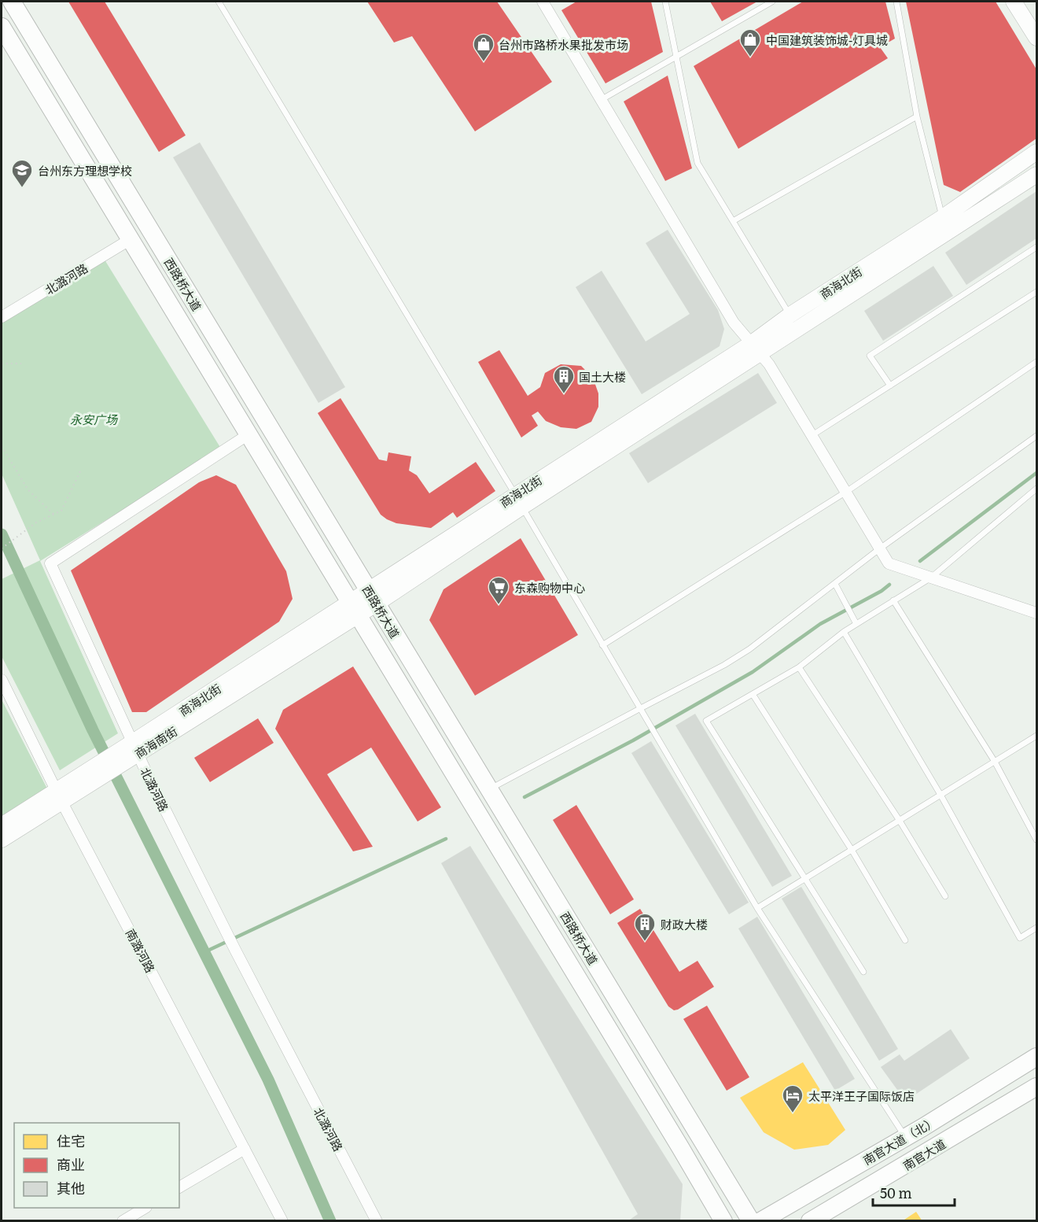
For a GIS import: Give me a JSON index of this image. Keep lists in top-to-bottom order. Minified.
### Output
{"streets":{"main road":["商海北街","西路桥大道","商海南街","南官大道（北）","南官大道"],"street":["北潞河路","南潞河路"]},"crossings":[["北潞河路","商海北街"],["北潞河路","西路桥大道"],["北潞河路","商海南街"],["商海北街","西路桥大道"],["商海北街","商海南街"],["商海南街","南潞河路"]],"parks":["永安广场"],"places":{"shop":["中国建筑装饰城-灯具城","台州市路桥水果批发市场"],"school or university":["台州东方理想学校"],"building":["国土大楼","财政大楼"],"supermarket":["东森购物中心"],"hotel":["太平洋王子国际饭店"]},"legend":["住宅","商业","其他"],"scale_bar":"50 m"}
